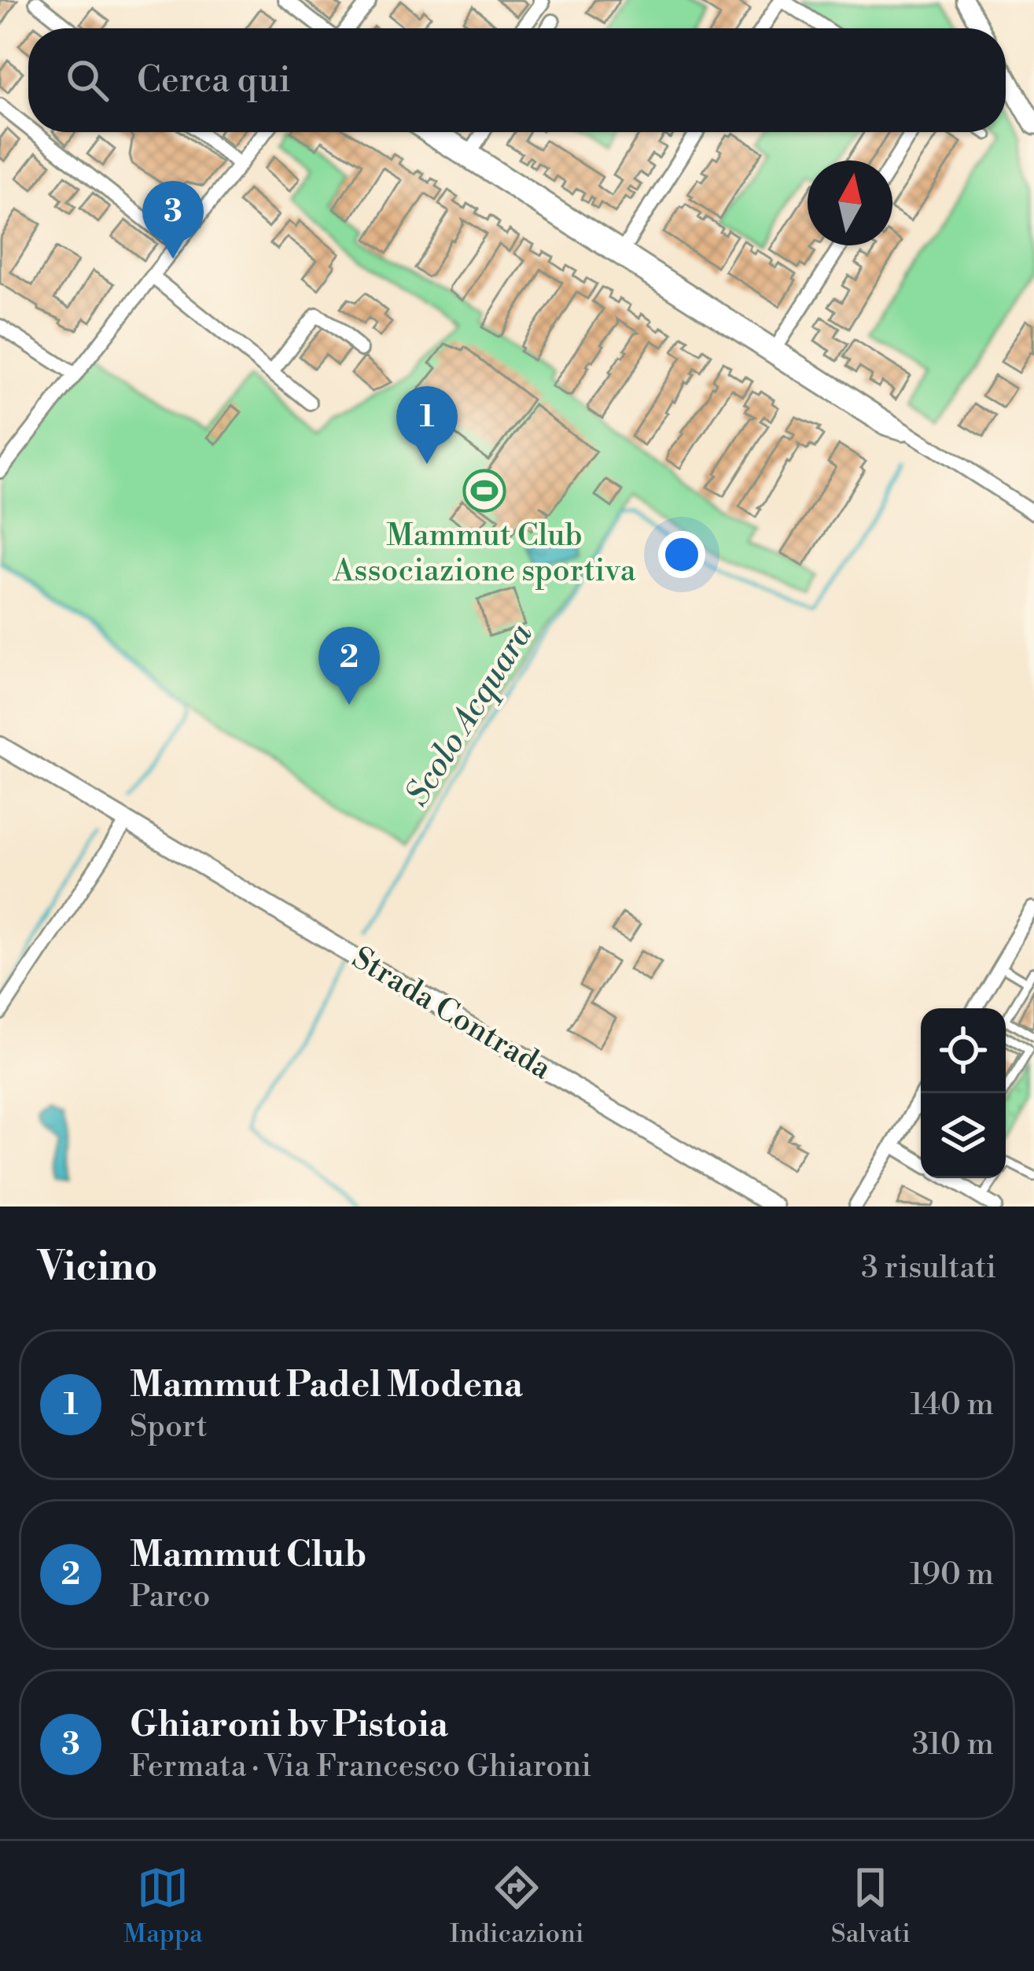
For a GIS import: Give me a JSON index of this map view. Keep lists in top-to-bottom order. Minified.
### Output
{"streets":{"street":["Strada Contrada"]},"water":["Scolo Acquara"],"places":{"sports":["Mammut Club Associazione sportiva"]},"north":"top","page":{"search":"Cerca qui","pins":["3","1","2"],"heading":["Vicino","3 risultati"],"list":[{"mark":"1","name":"Mammut Padel Modena","note":"Sport","value":"140 m"},{"mark":"2","name":"Mammut Club","note":"Parco","value":"190 m"},{"mark":"3","name":"Ghiaroni bv Pistoia","note":"Fermata · Via Francesco Ghiaroni","value":"310 m"}],"nav":["Mappa","Indicazioni","Salvati"]}}
